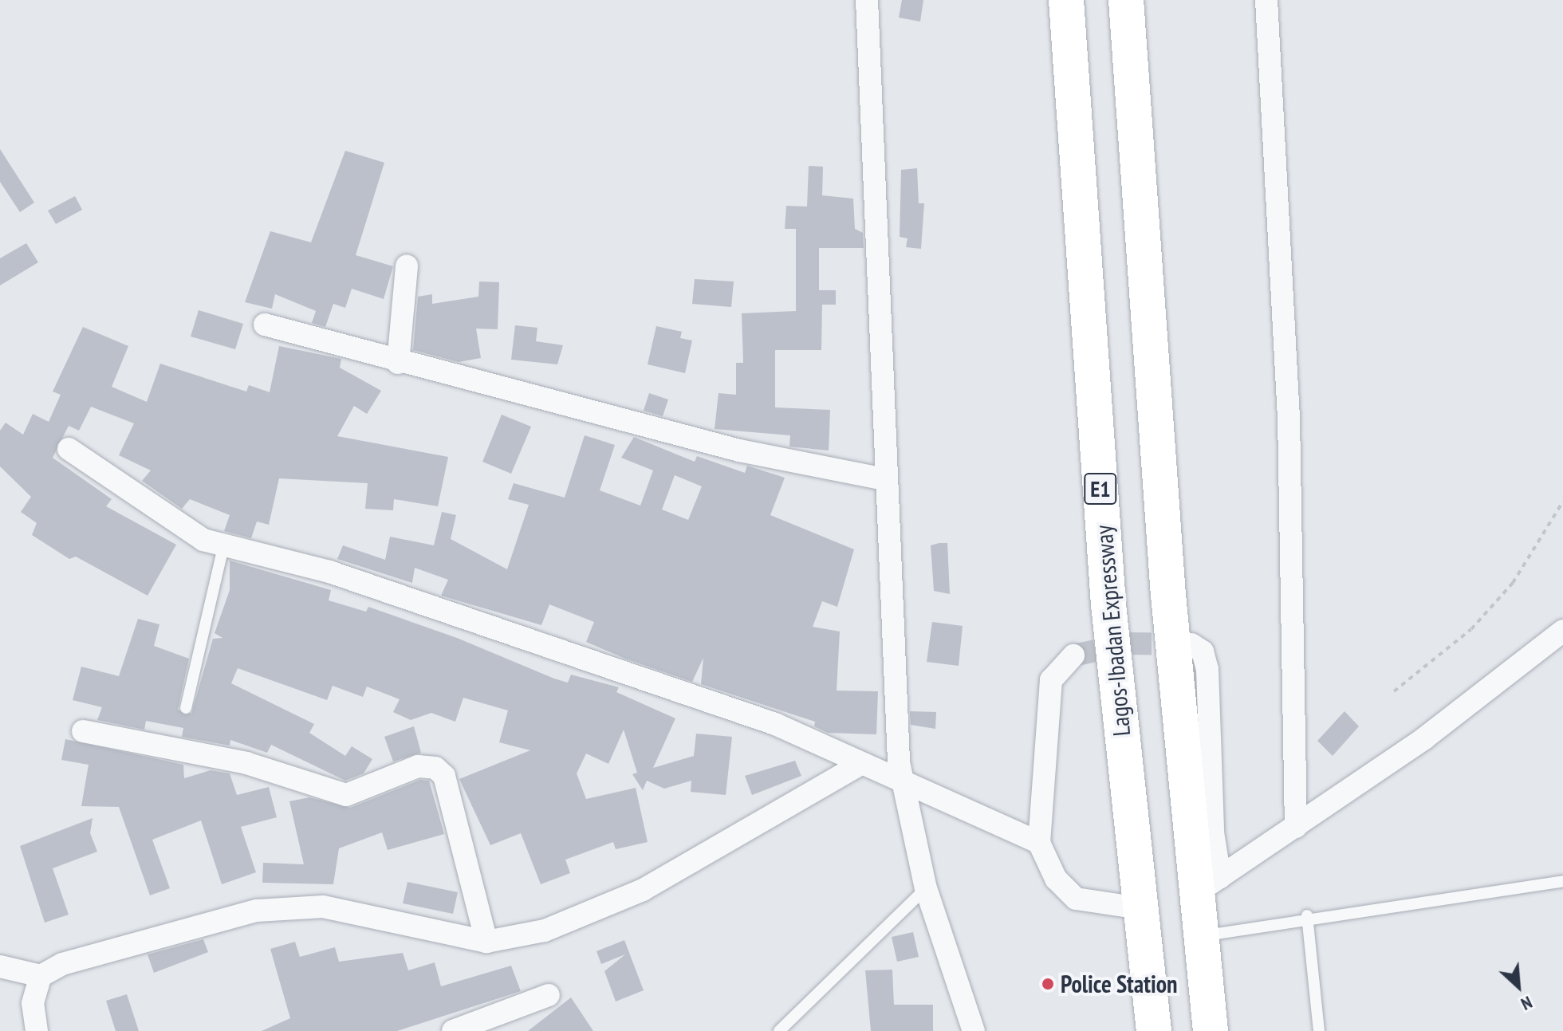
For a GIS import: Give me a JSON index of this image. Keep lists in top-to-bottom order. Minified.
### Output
{"streets":{"highway":["E1","Lagos-Ibadan Expressway"]},"places":["Police Station"],"north":"bottom right"}
